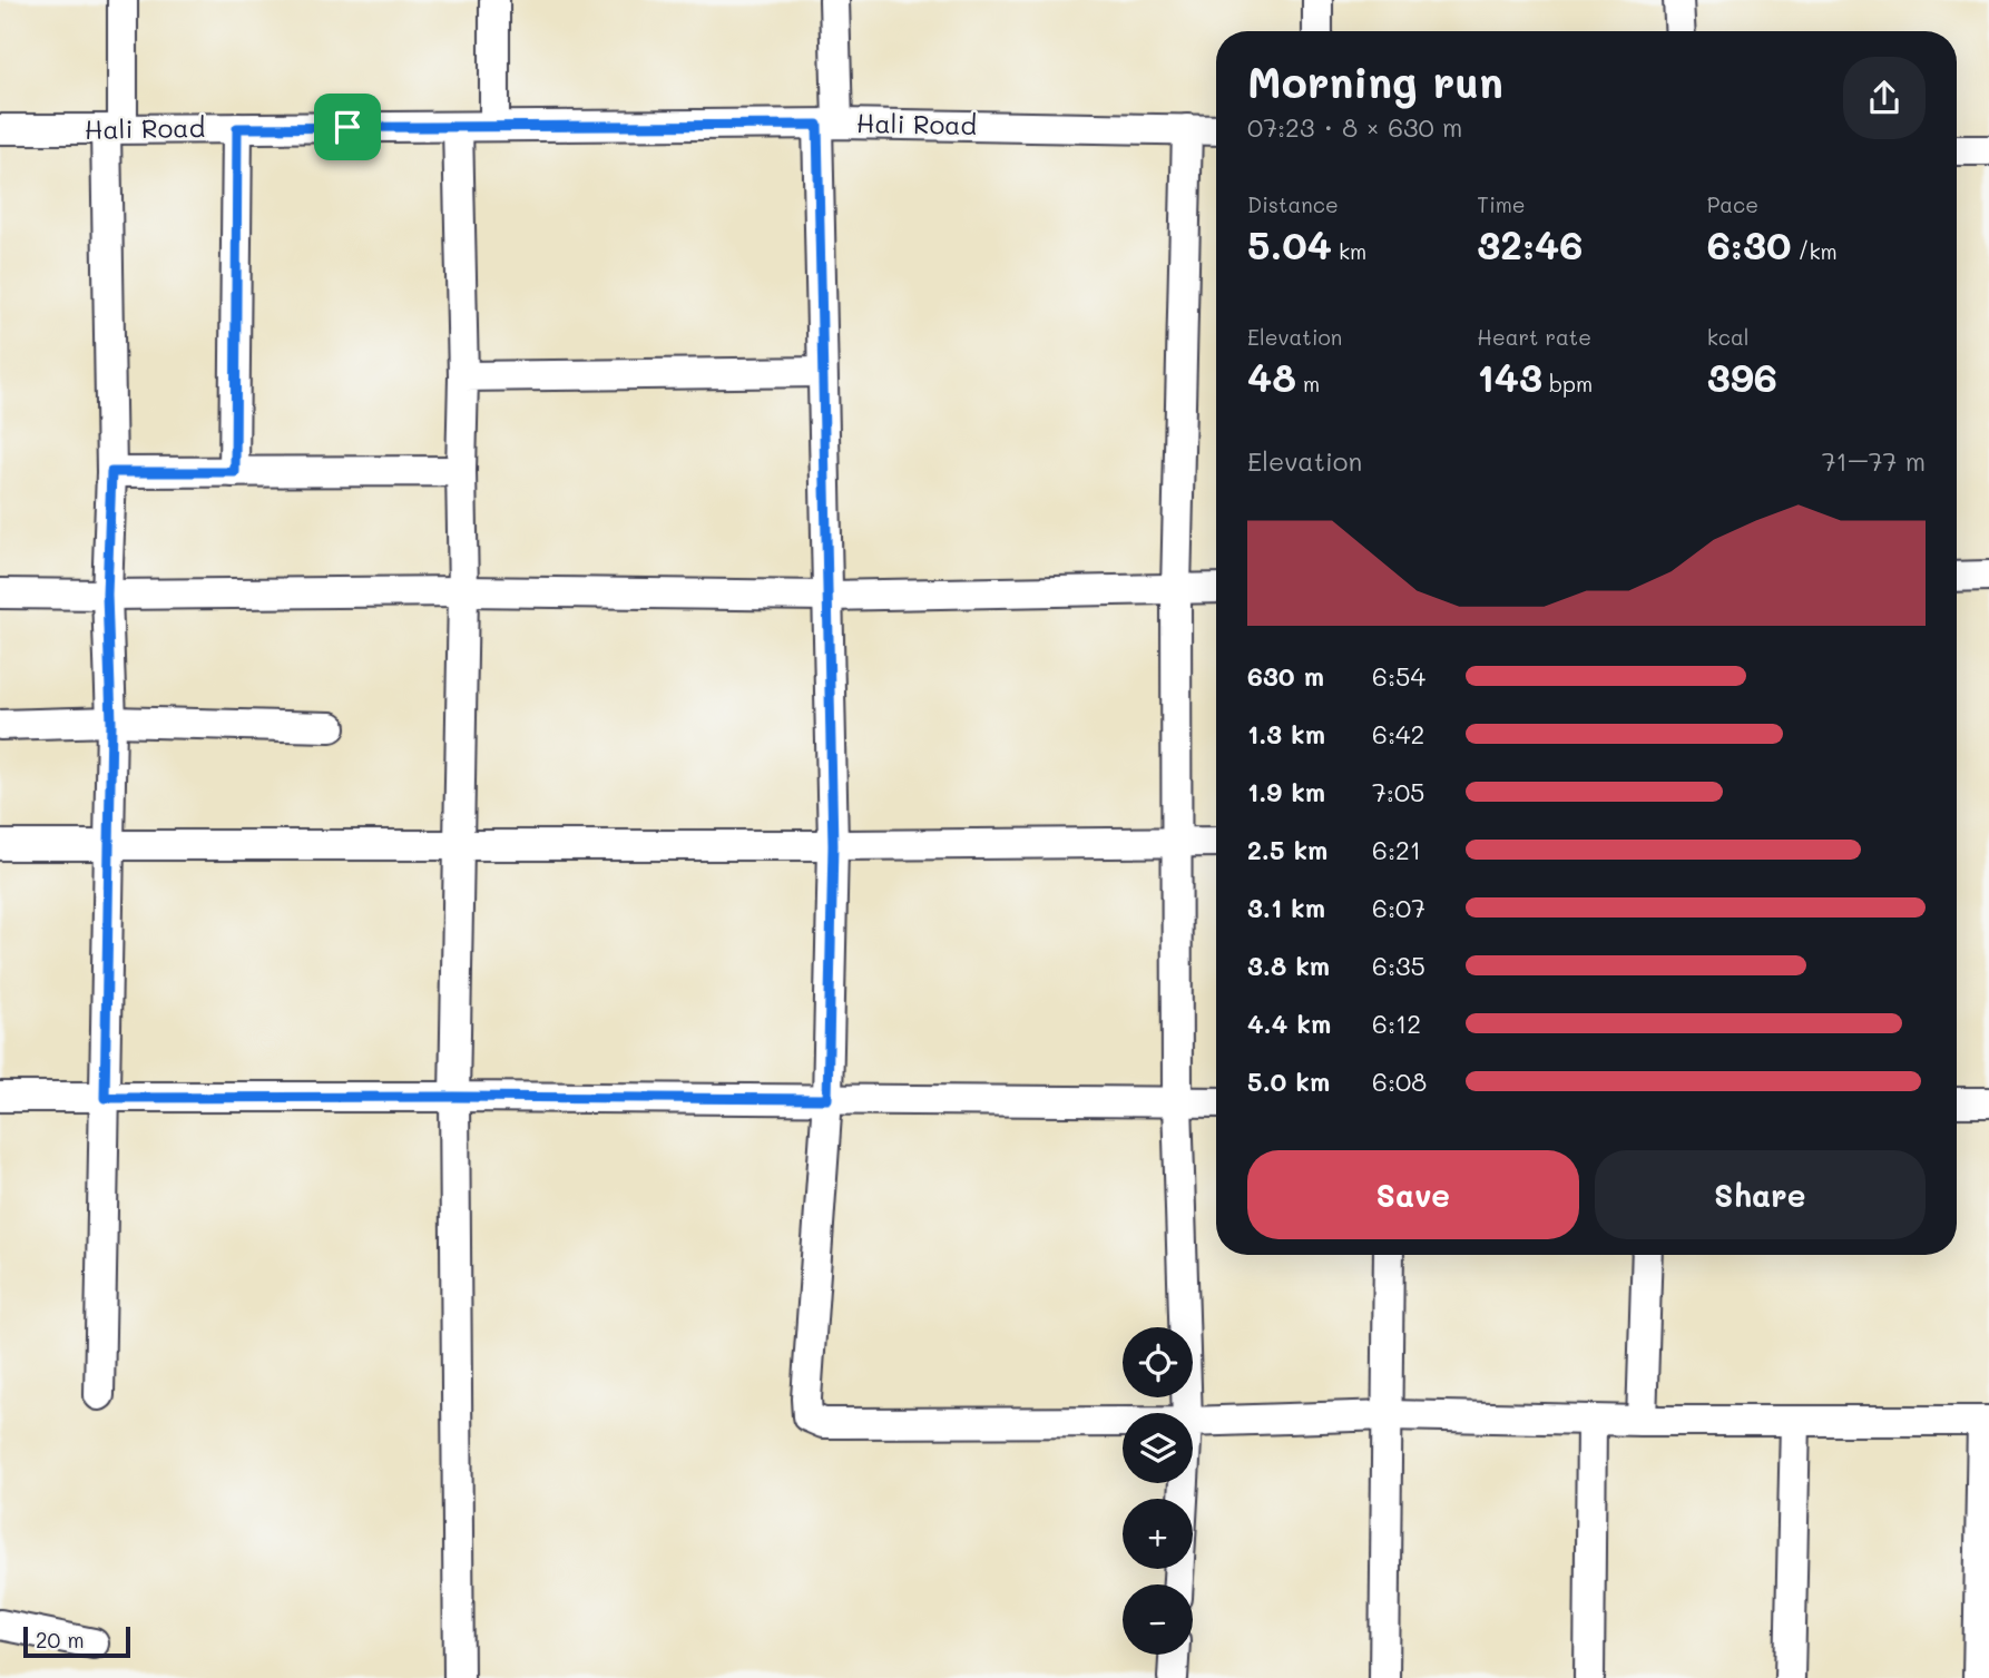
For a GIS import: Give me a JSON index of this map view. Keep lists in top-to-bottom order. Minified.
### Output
{"streets":{"street":["Hali Road"]},"scale_bar":"20 m","page":{"heading":["Morning run","07:23 · 8 × 630 m"],"stats":[["Distance","5.04 km"],["Time","32:46"],["Pace","6:30 /km"],["Elevation","48 m"],["Heart rate","143 bpm"],["kcal","396"]],"chart":["Elevation","71–77 m"],"list":[{"name":"630 m","note":"6:54"},{"name":"1.3 km","note":"6:42"},{"name":"1.9 km","note":"7:05"},{"name":"2.5 km","note":"6:21"},{"name":"3.1 km","note":"6:07"},{"name":"3.8 km","note":"6:35"},{"name":"4.4 km","note":"6:12"},{"name":"5.0 km","note":"6:08"}],"buttons":["Save","Share"],"map_buttons":["+","−"],"scale":"20 m"}}
